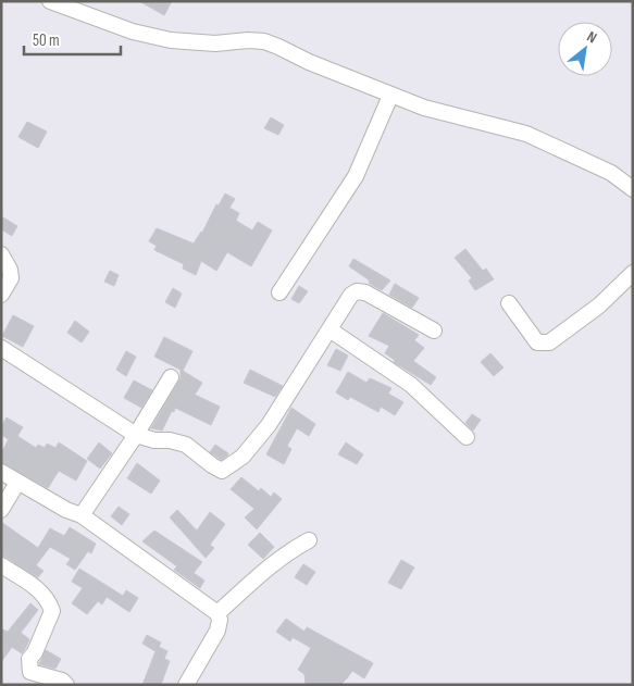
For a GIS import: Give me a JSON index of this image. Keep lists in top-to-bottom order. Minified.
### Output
{"scale_bar":"50 m","north":"top right"}
